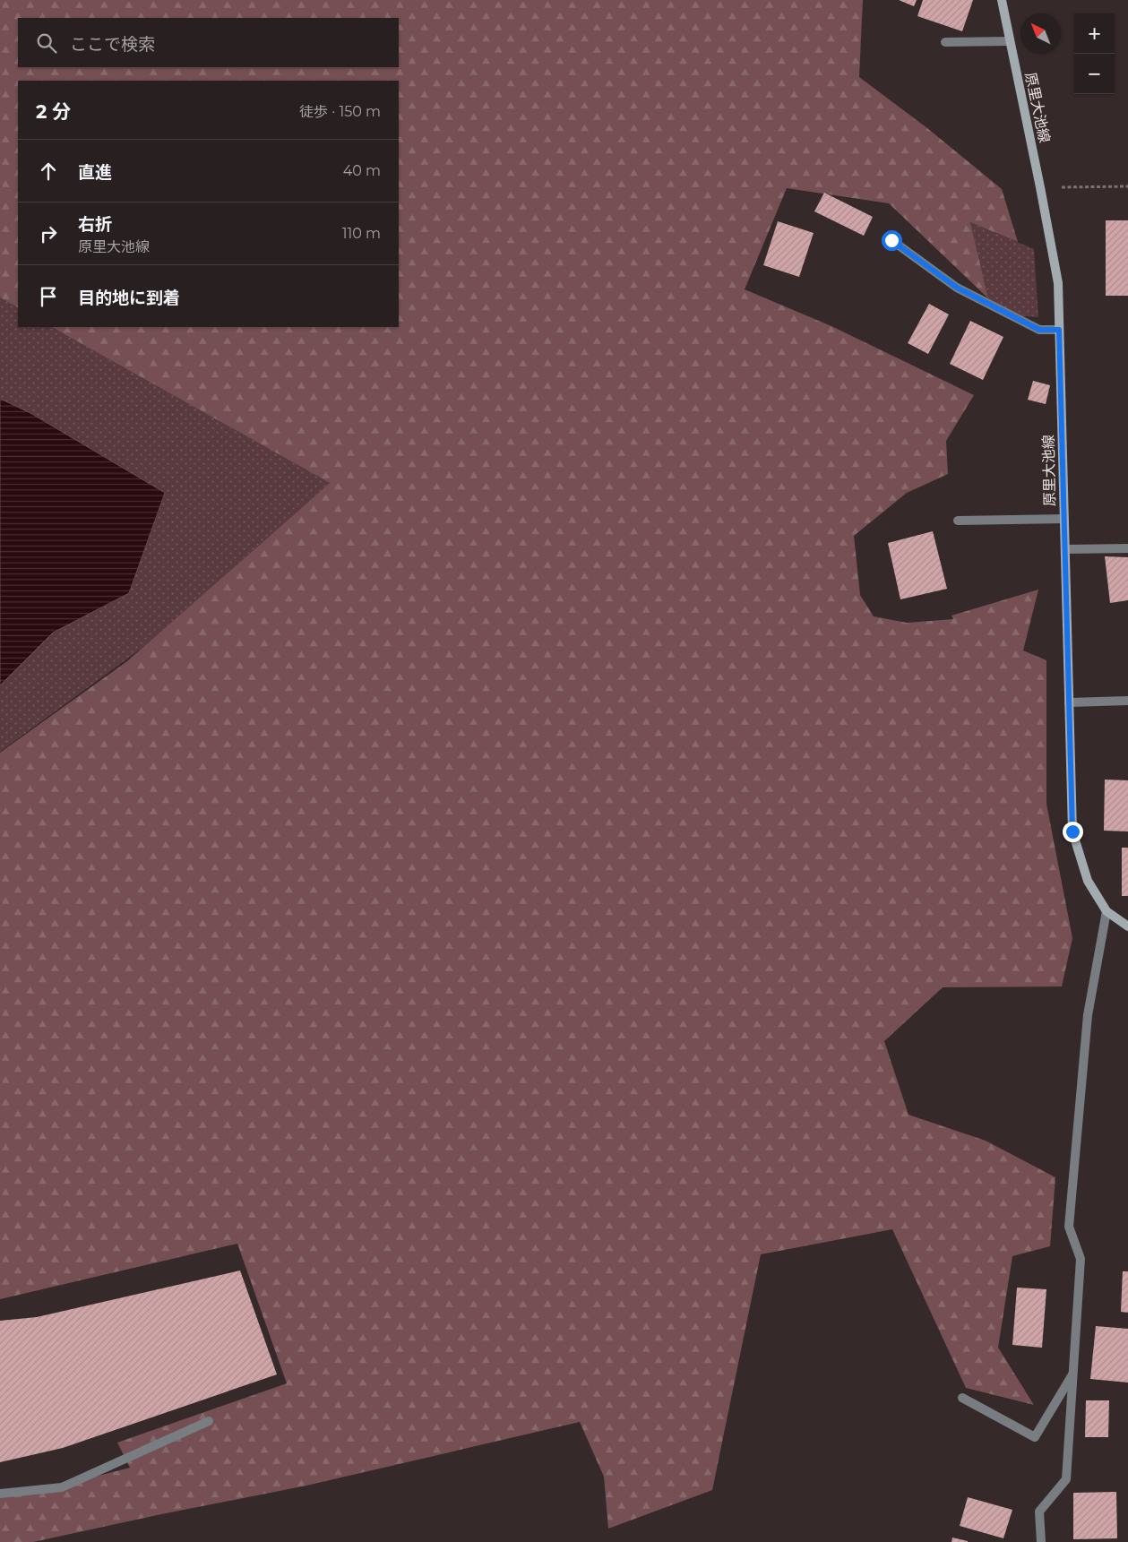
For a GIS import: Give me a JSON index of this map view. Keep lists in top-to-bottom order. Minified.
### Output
{"streets":{"main road":["原里大池線"]},"north":"top left","page":{"map_buttons":["+","−"],"search":"ここで検索","heading":["2 分","徒歩 · 150 m"],"list":[["直進","40 m"],["右折","原里大池線","110 m"],"目的地に到着"]}}
